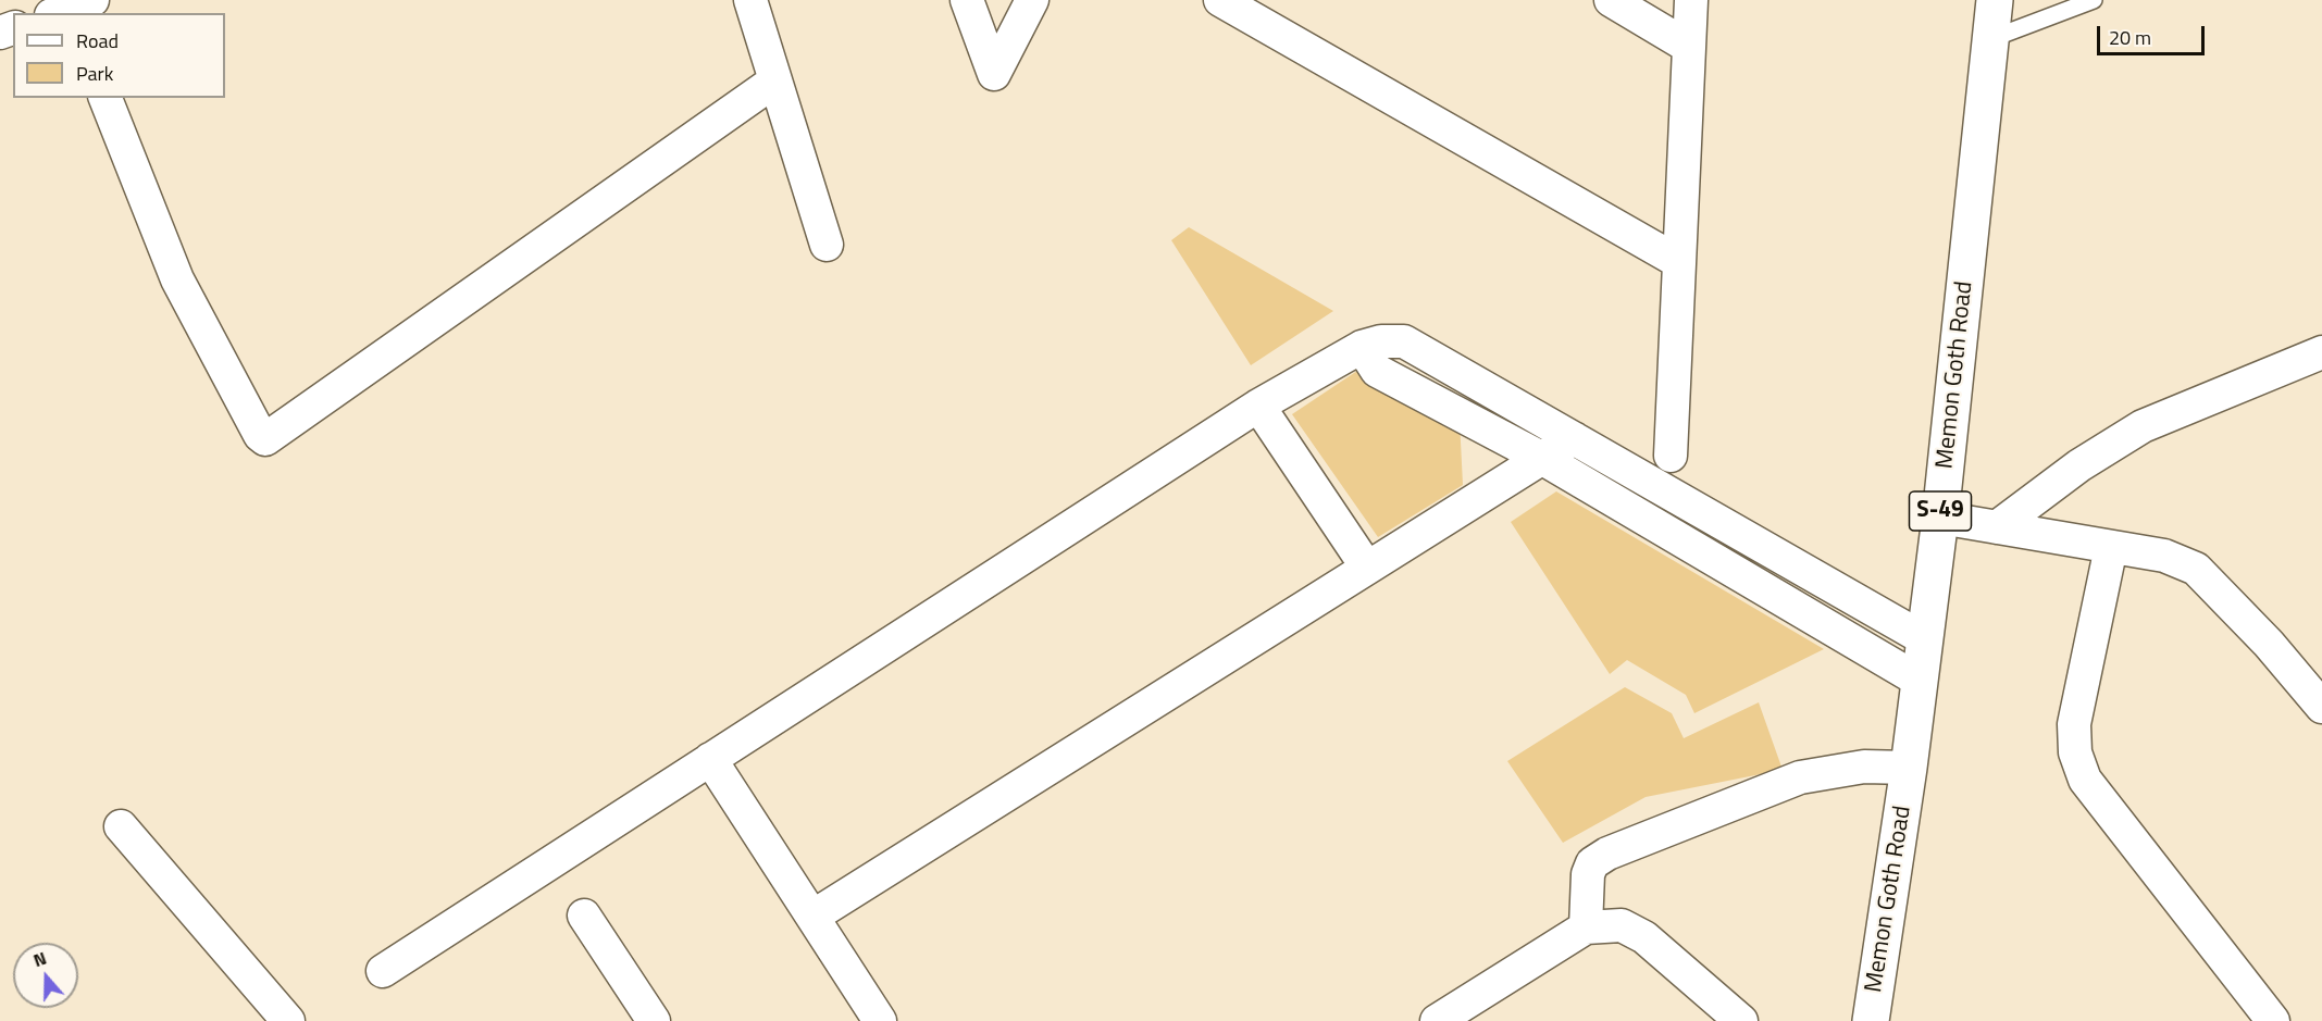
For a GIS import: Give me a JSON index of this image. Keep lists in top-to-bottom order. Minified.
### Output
{"streets":{"main road":["Memon Goth Road","S-49"]},"legend":["Road","Park"],"scale_bar":"20 m","north":"top"}
